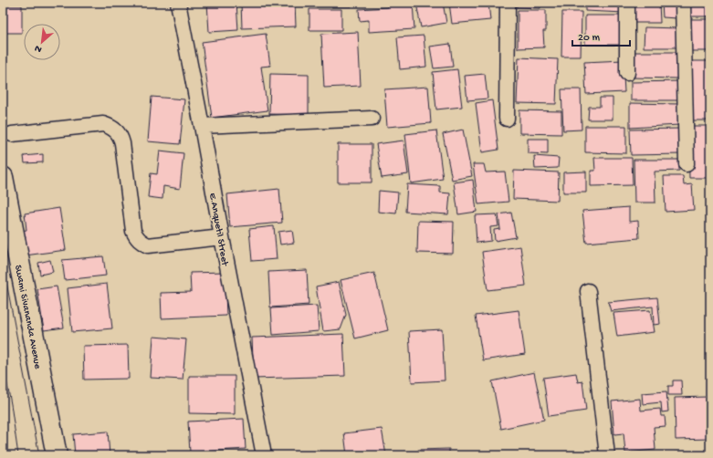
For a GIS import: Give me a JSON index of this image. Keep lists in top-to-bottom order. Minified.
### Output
{"streets":{"street":["E.Anquetil Street","Swami Sivananda Avenue"]},"scale_bar":"20 m","north":"bottom left"}
